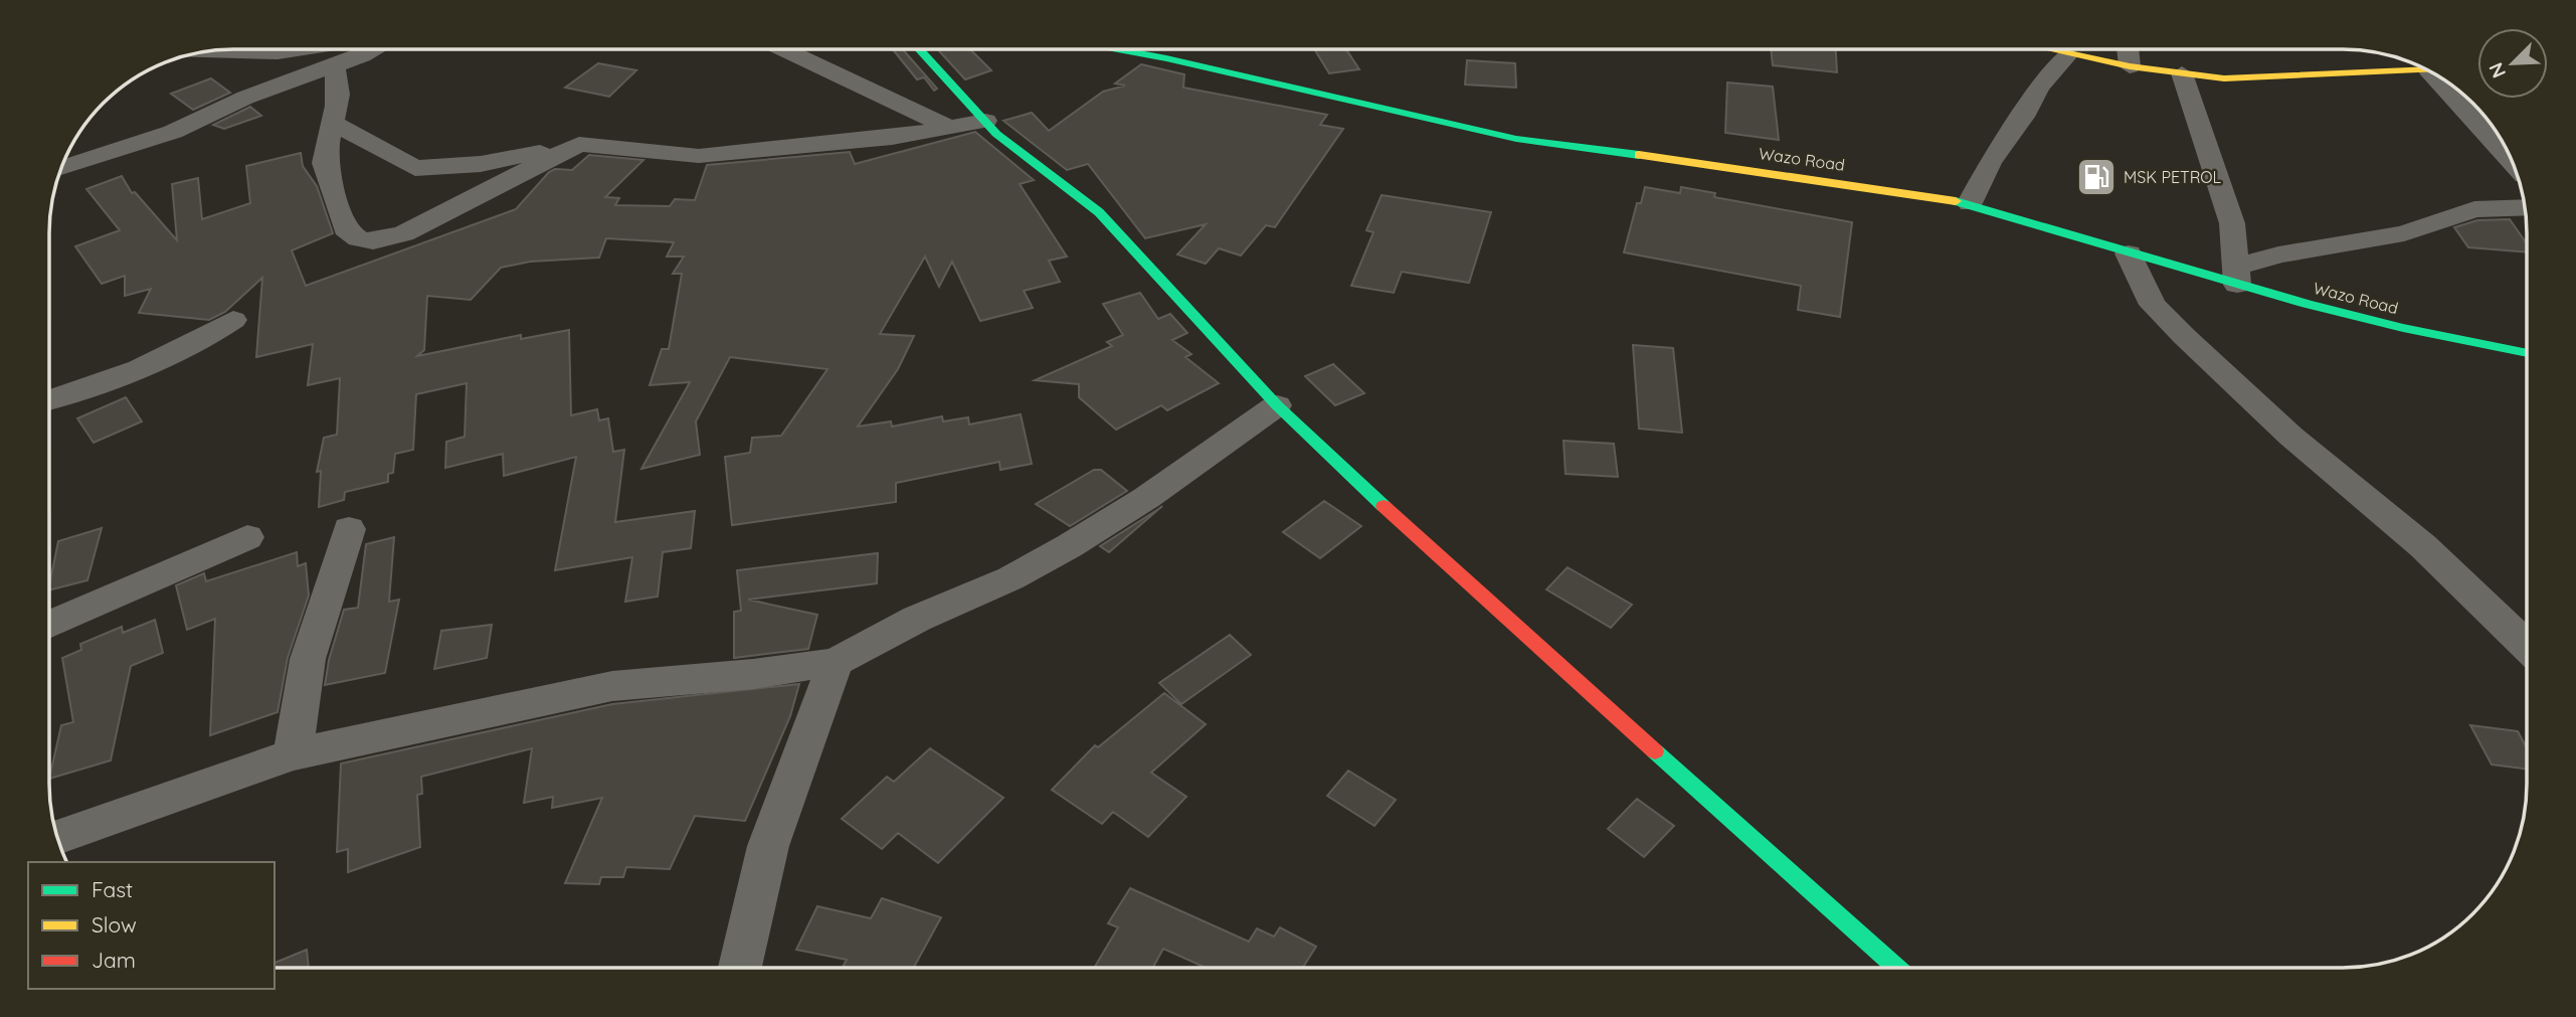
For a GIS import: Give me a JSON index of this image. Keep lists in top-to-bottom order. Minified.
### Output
{"streets":{"street":["Wazo Road"]},"places":{"fuel station":["MSK PETROL"]},"legend":["Fast","Slow","Jam"],"north":"bottom left"}
